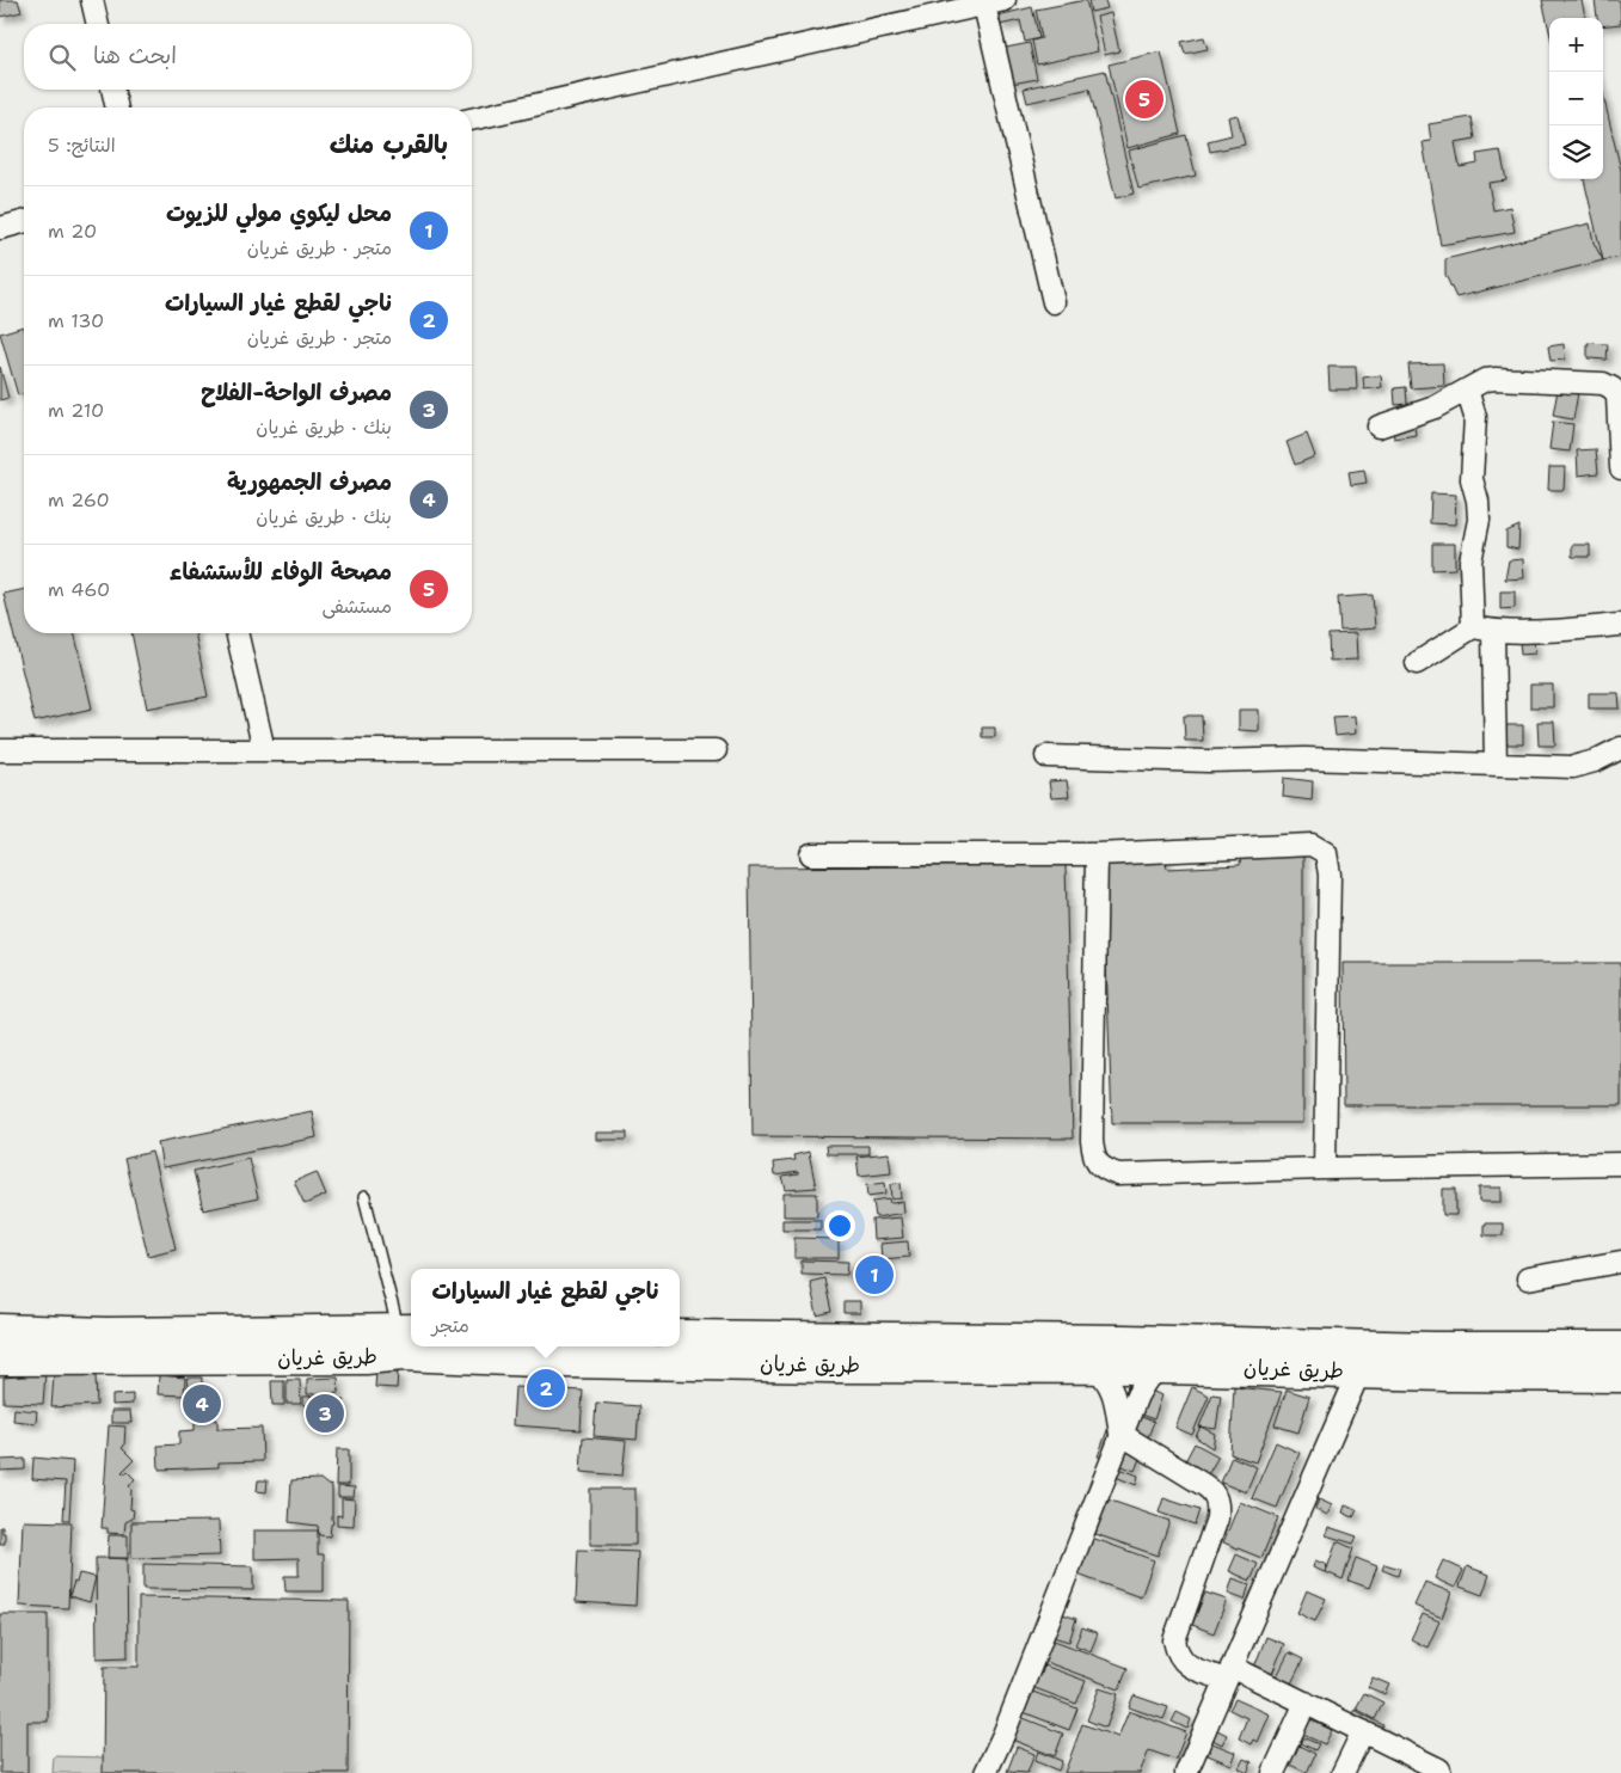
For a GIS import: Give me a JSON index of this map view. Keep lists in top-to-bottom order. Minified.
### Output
{"streets":{"highway":["طريق غريان"]},"page":{"map_buttons":["+","−"],"search":"ابحث هنا","pins":["5","1","2","4","3"],"heading":["بالقرب منك","النتائج: 5"],"list":[{"mark":"1","name":"محل ليكوي مولي للزيوت","note":"متجر · طريق غريان","value":"20 m"},{"mark":"2","name":"ناجي لقطع غيار السيارات","note":"متجر · طريق غريان","value":"130 m"},{"mark":"3","name":"مصرف الواحة-الفلاح","note":"بنك · طريق غريان","value":"210 m"},{"mark":"4","name":"مصرف الجمهورية","note":"بنك · طريق غريان","value":"260 m"},{"mark":"5","name":"مصحة الوفاء للأستشفاء","note":"مستشفى","value":"460 m"}],"popup":["ناجي لقطع غيار السيارات","متجر"]}}
